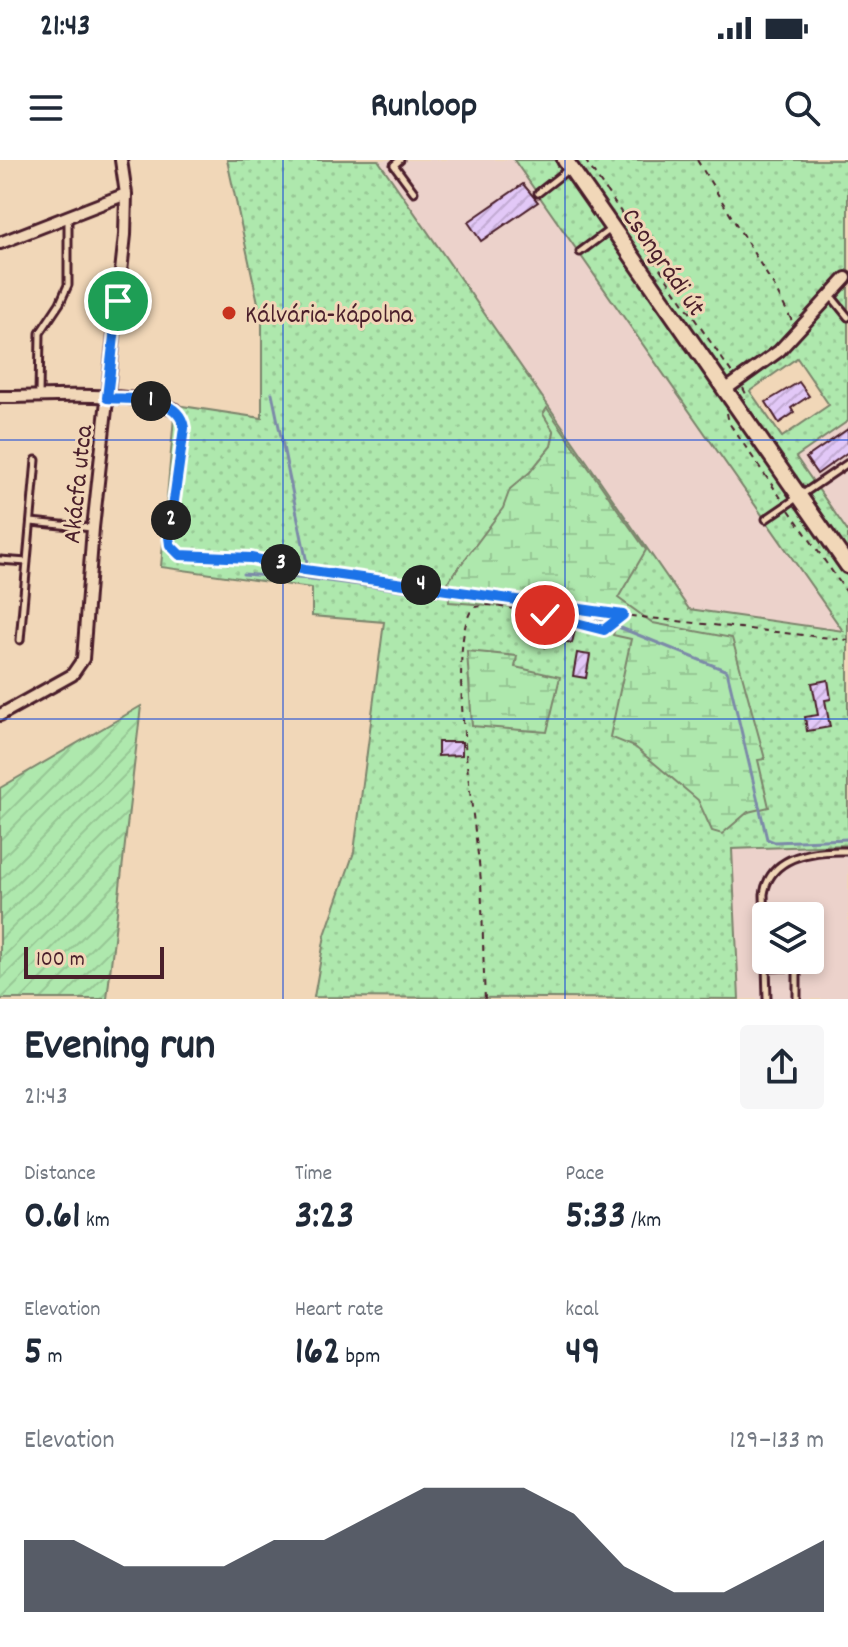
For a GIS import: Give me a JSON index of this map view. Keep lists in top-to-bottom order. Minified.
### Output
{"streets":{"main road":["Csongrádi út"],"street":["Akácfa utca"]},"places":["Kálvária-kápolna"],"scale_bar":"100 m","page":{"status":"21:43","header":"Runloop","pins":["1","2","3","4"],"scale":"100 m","heading":["Evening run","21:43"],"stats":[["Distance","0.61 km"],["Time","3:23"],["Pace","5:33 /km"],["Elevation","5 m"],["Heart rate","162 bpm"],["kcal","49"]],"chart":["Elevation","129–133 m"]}}
